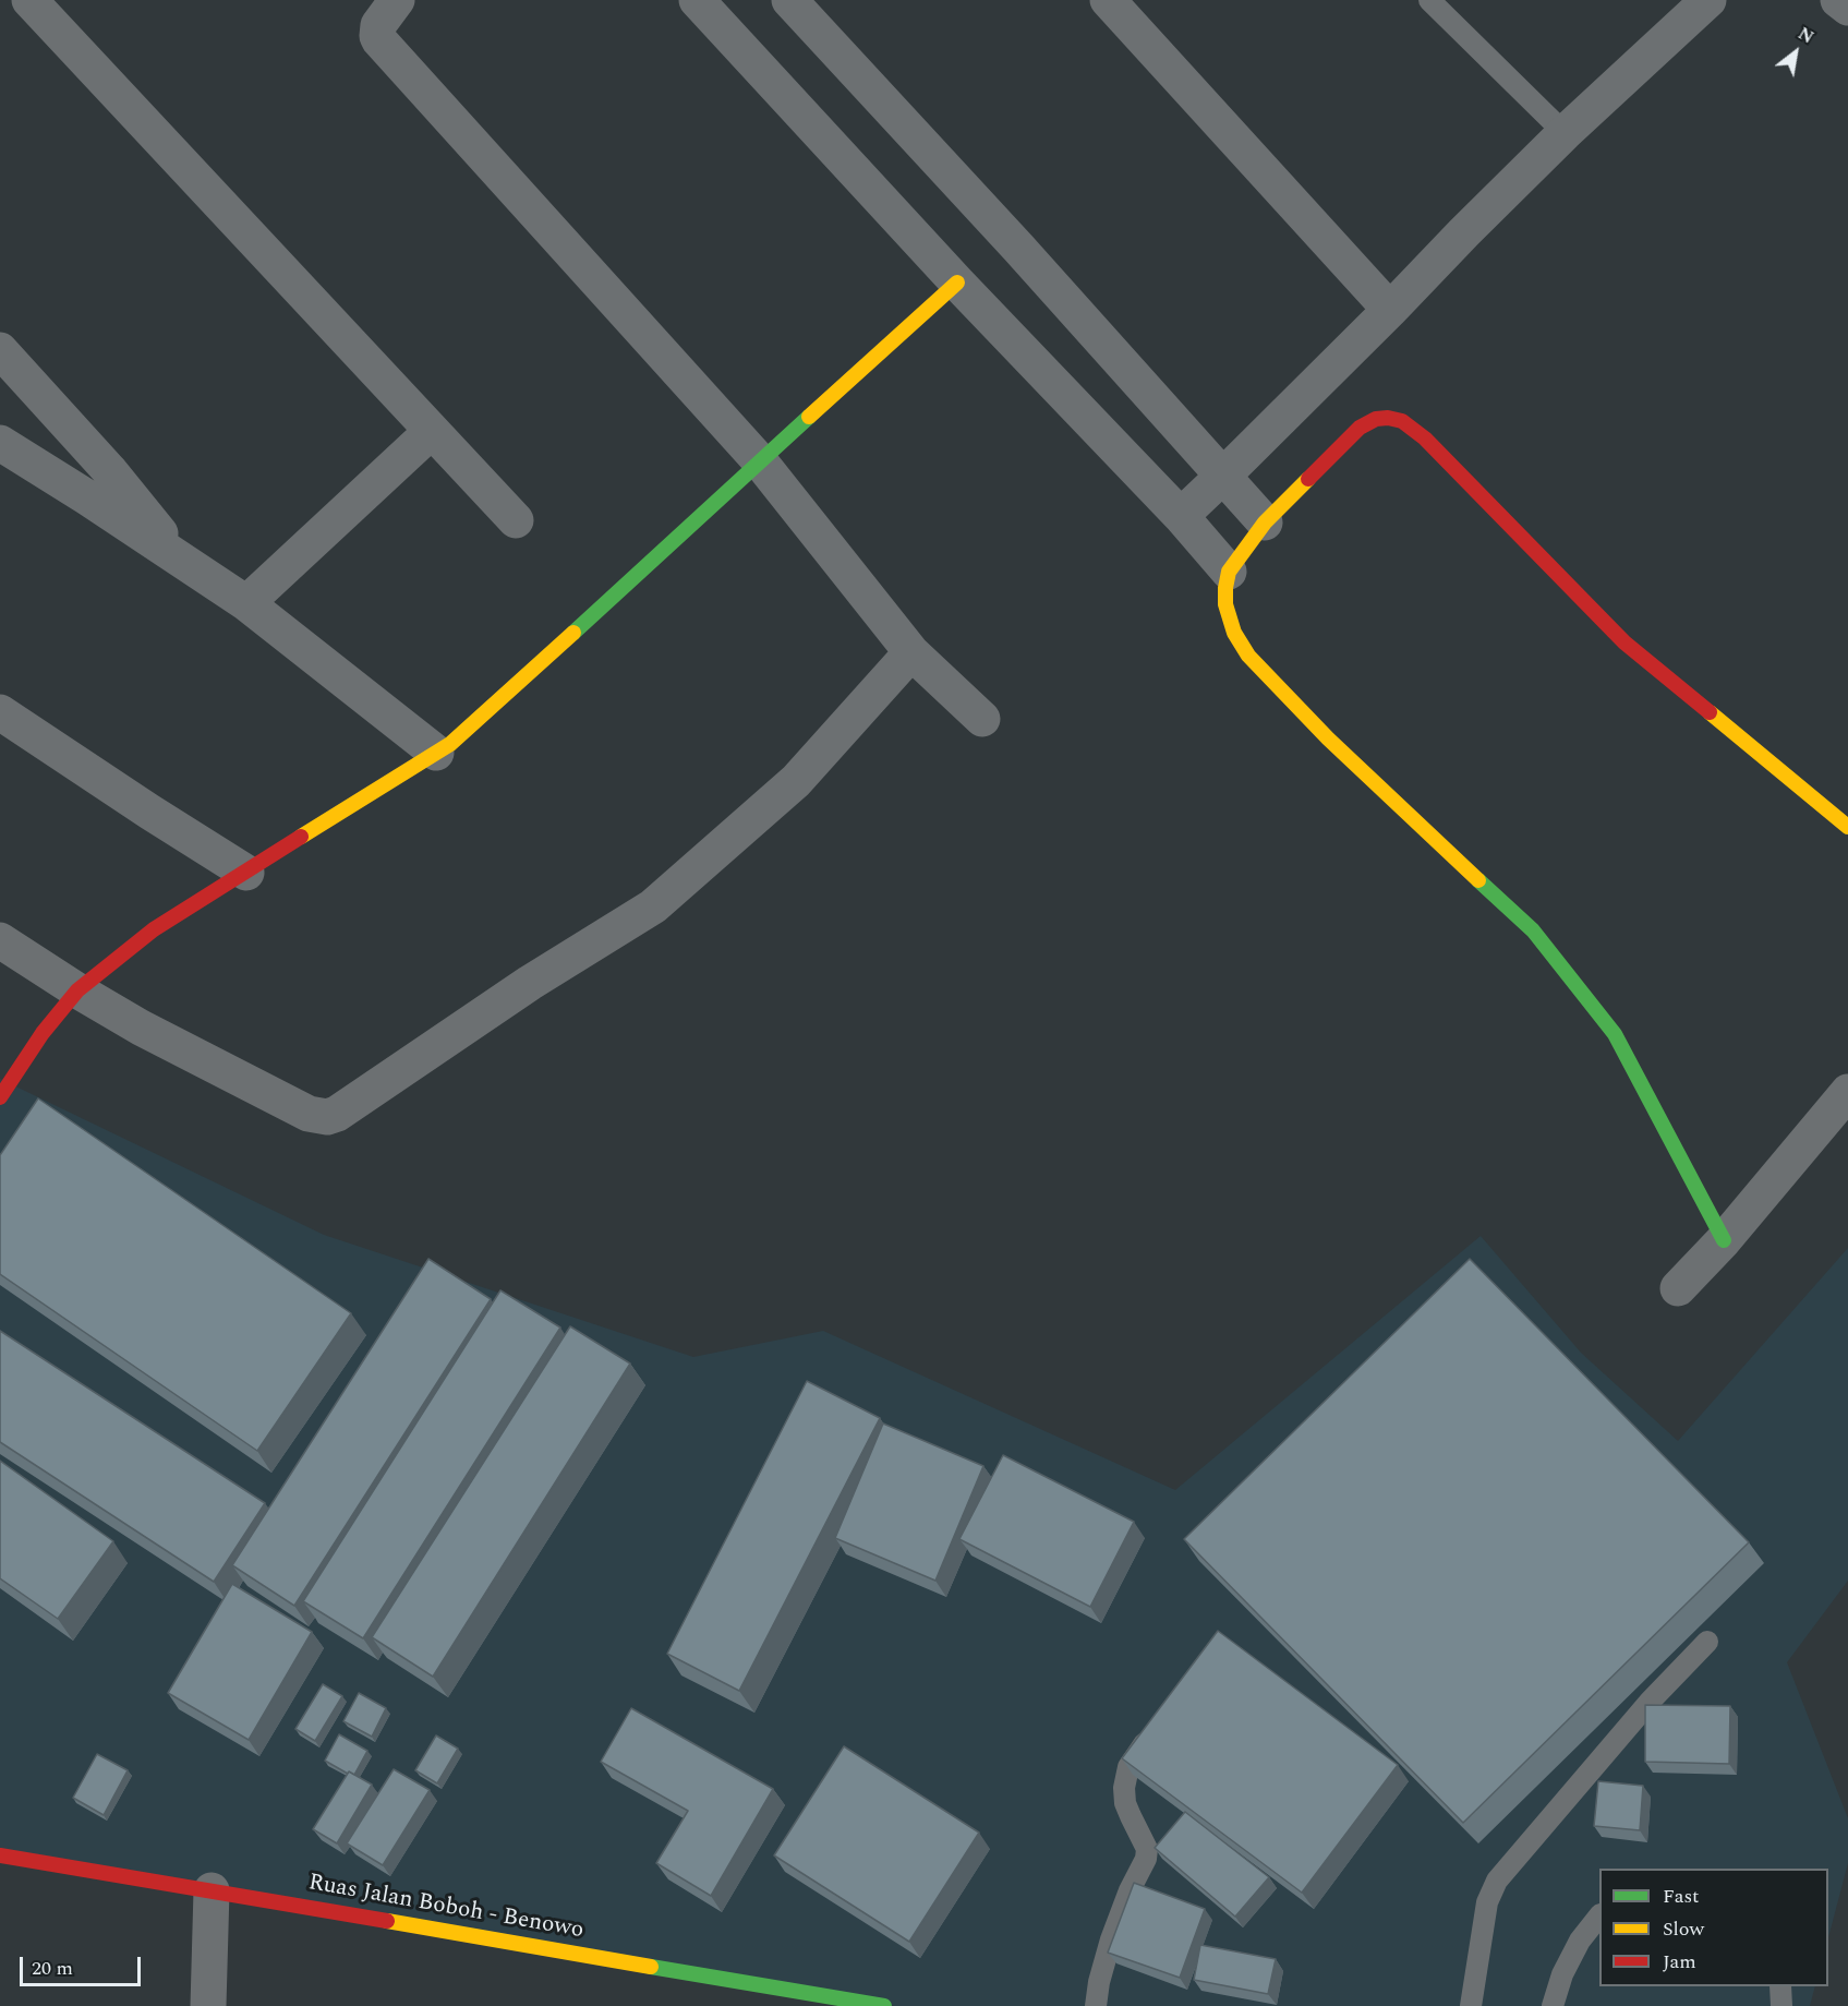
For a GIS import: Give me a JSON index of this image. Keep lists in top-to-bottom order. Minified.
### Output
{"streets":{"street":["Ruas Jalan Boboh - Benowo"]},"legend":["Fast","Slow","Jam"],"scale_bar":"20 m","north":"top right"}
